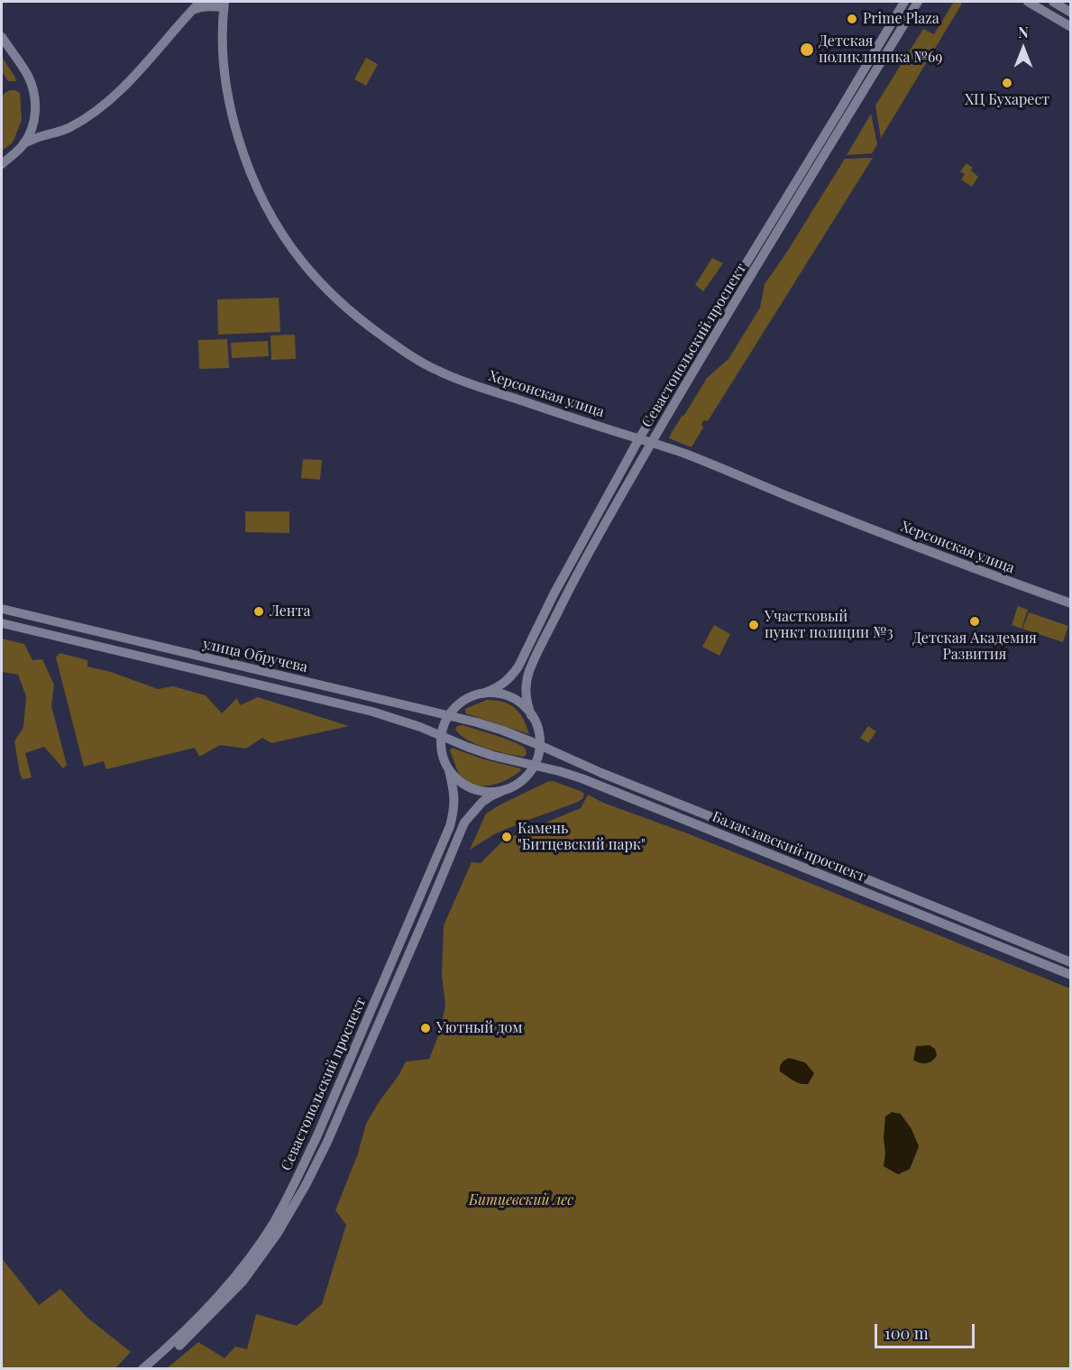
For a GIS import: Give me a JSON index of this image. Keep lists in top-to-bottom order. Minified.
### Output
{"streets":{"main road":["Севастопольский проспект","Херсонская улица","улица Обручева","Балаклавский проспект"]},"crossings":[["Севастопольский проспект","Херсонская улица"],["Севастопольский проспект","улица Обручева"],["Севастопольский проспект","Балаклавский проспект"],["улица Обручева","Балаклавский проспект"]],"parks":["Битцевский лес"],"places":["Prime Plaza","Детская поликлиника №69","ХЦ Бухарест","Лента","Детская Академия Развития","Участковый пункт полиции №3","Камень \"Битцевский парк\"","Уютный дом"],"scale_bar":"100 m","north":"top"}
